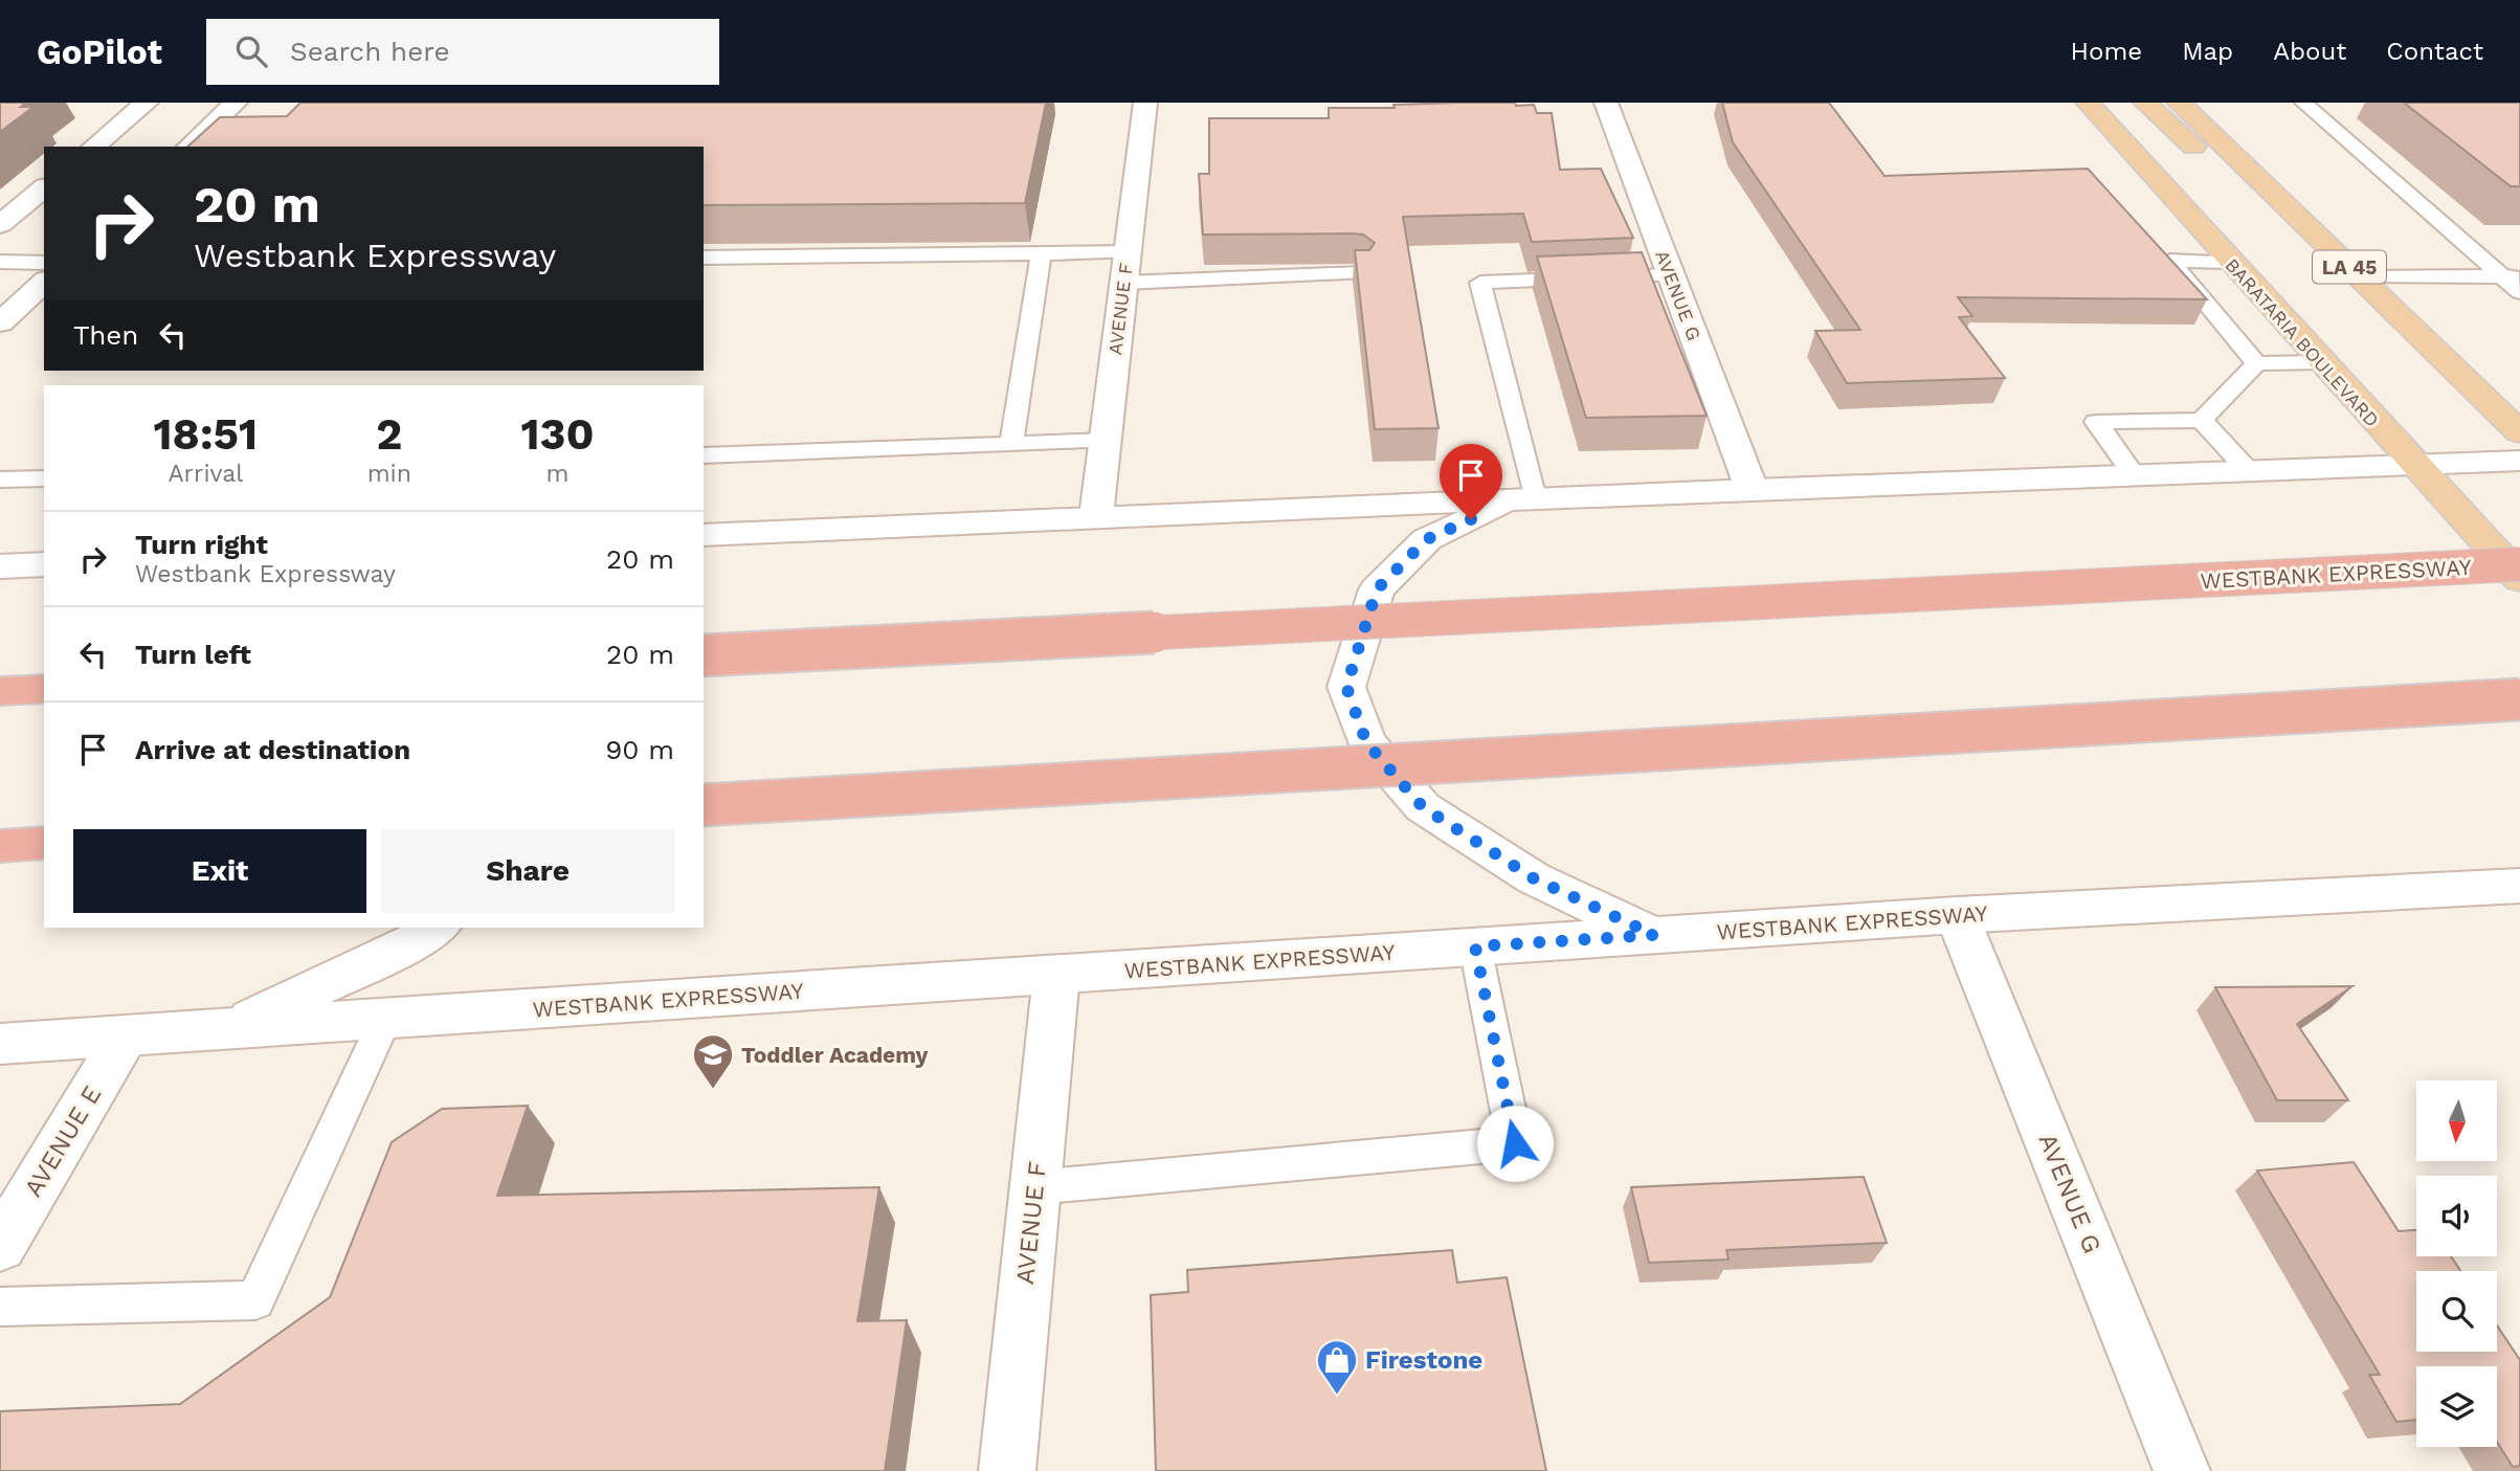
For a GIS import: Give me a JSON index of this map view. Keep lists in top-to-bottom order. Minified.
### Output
{"streets":{"highway":["WESTBANK EXPRESSWAY"],"main road":["LA 45","AVENUE G","AVENUE F","BARATARIA BOULEVARD","AVENUE E"]},"crossings":[["AVENUE G","WESTBANK EXPRESSWAY"],["AVENUE F","WESTBANK EXPRESSWAY"],["WESTBANK EXPRESSWAY","AVENUE E"]],"places":{"school or university":["Toddler Academy"],"shop":["Firestone"]},"north":"bottom","page":{"header":"GoPilot","search":"Search here","nav":["Home","Map","About","Contact"],"turn":["20 m","Westbank Expressway"],"then":"Then","eta":["18:51","Arrival","2","min","130","m"],"list":[{"name":"Turn right","note":"Westbank Expressway","value":"20 m"},{"name":"Turn left","value":"20 m"},{"name":"Arrive at destination","value":"90 m"}],"buttons":["Exit","Share"]}}
